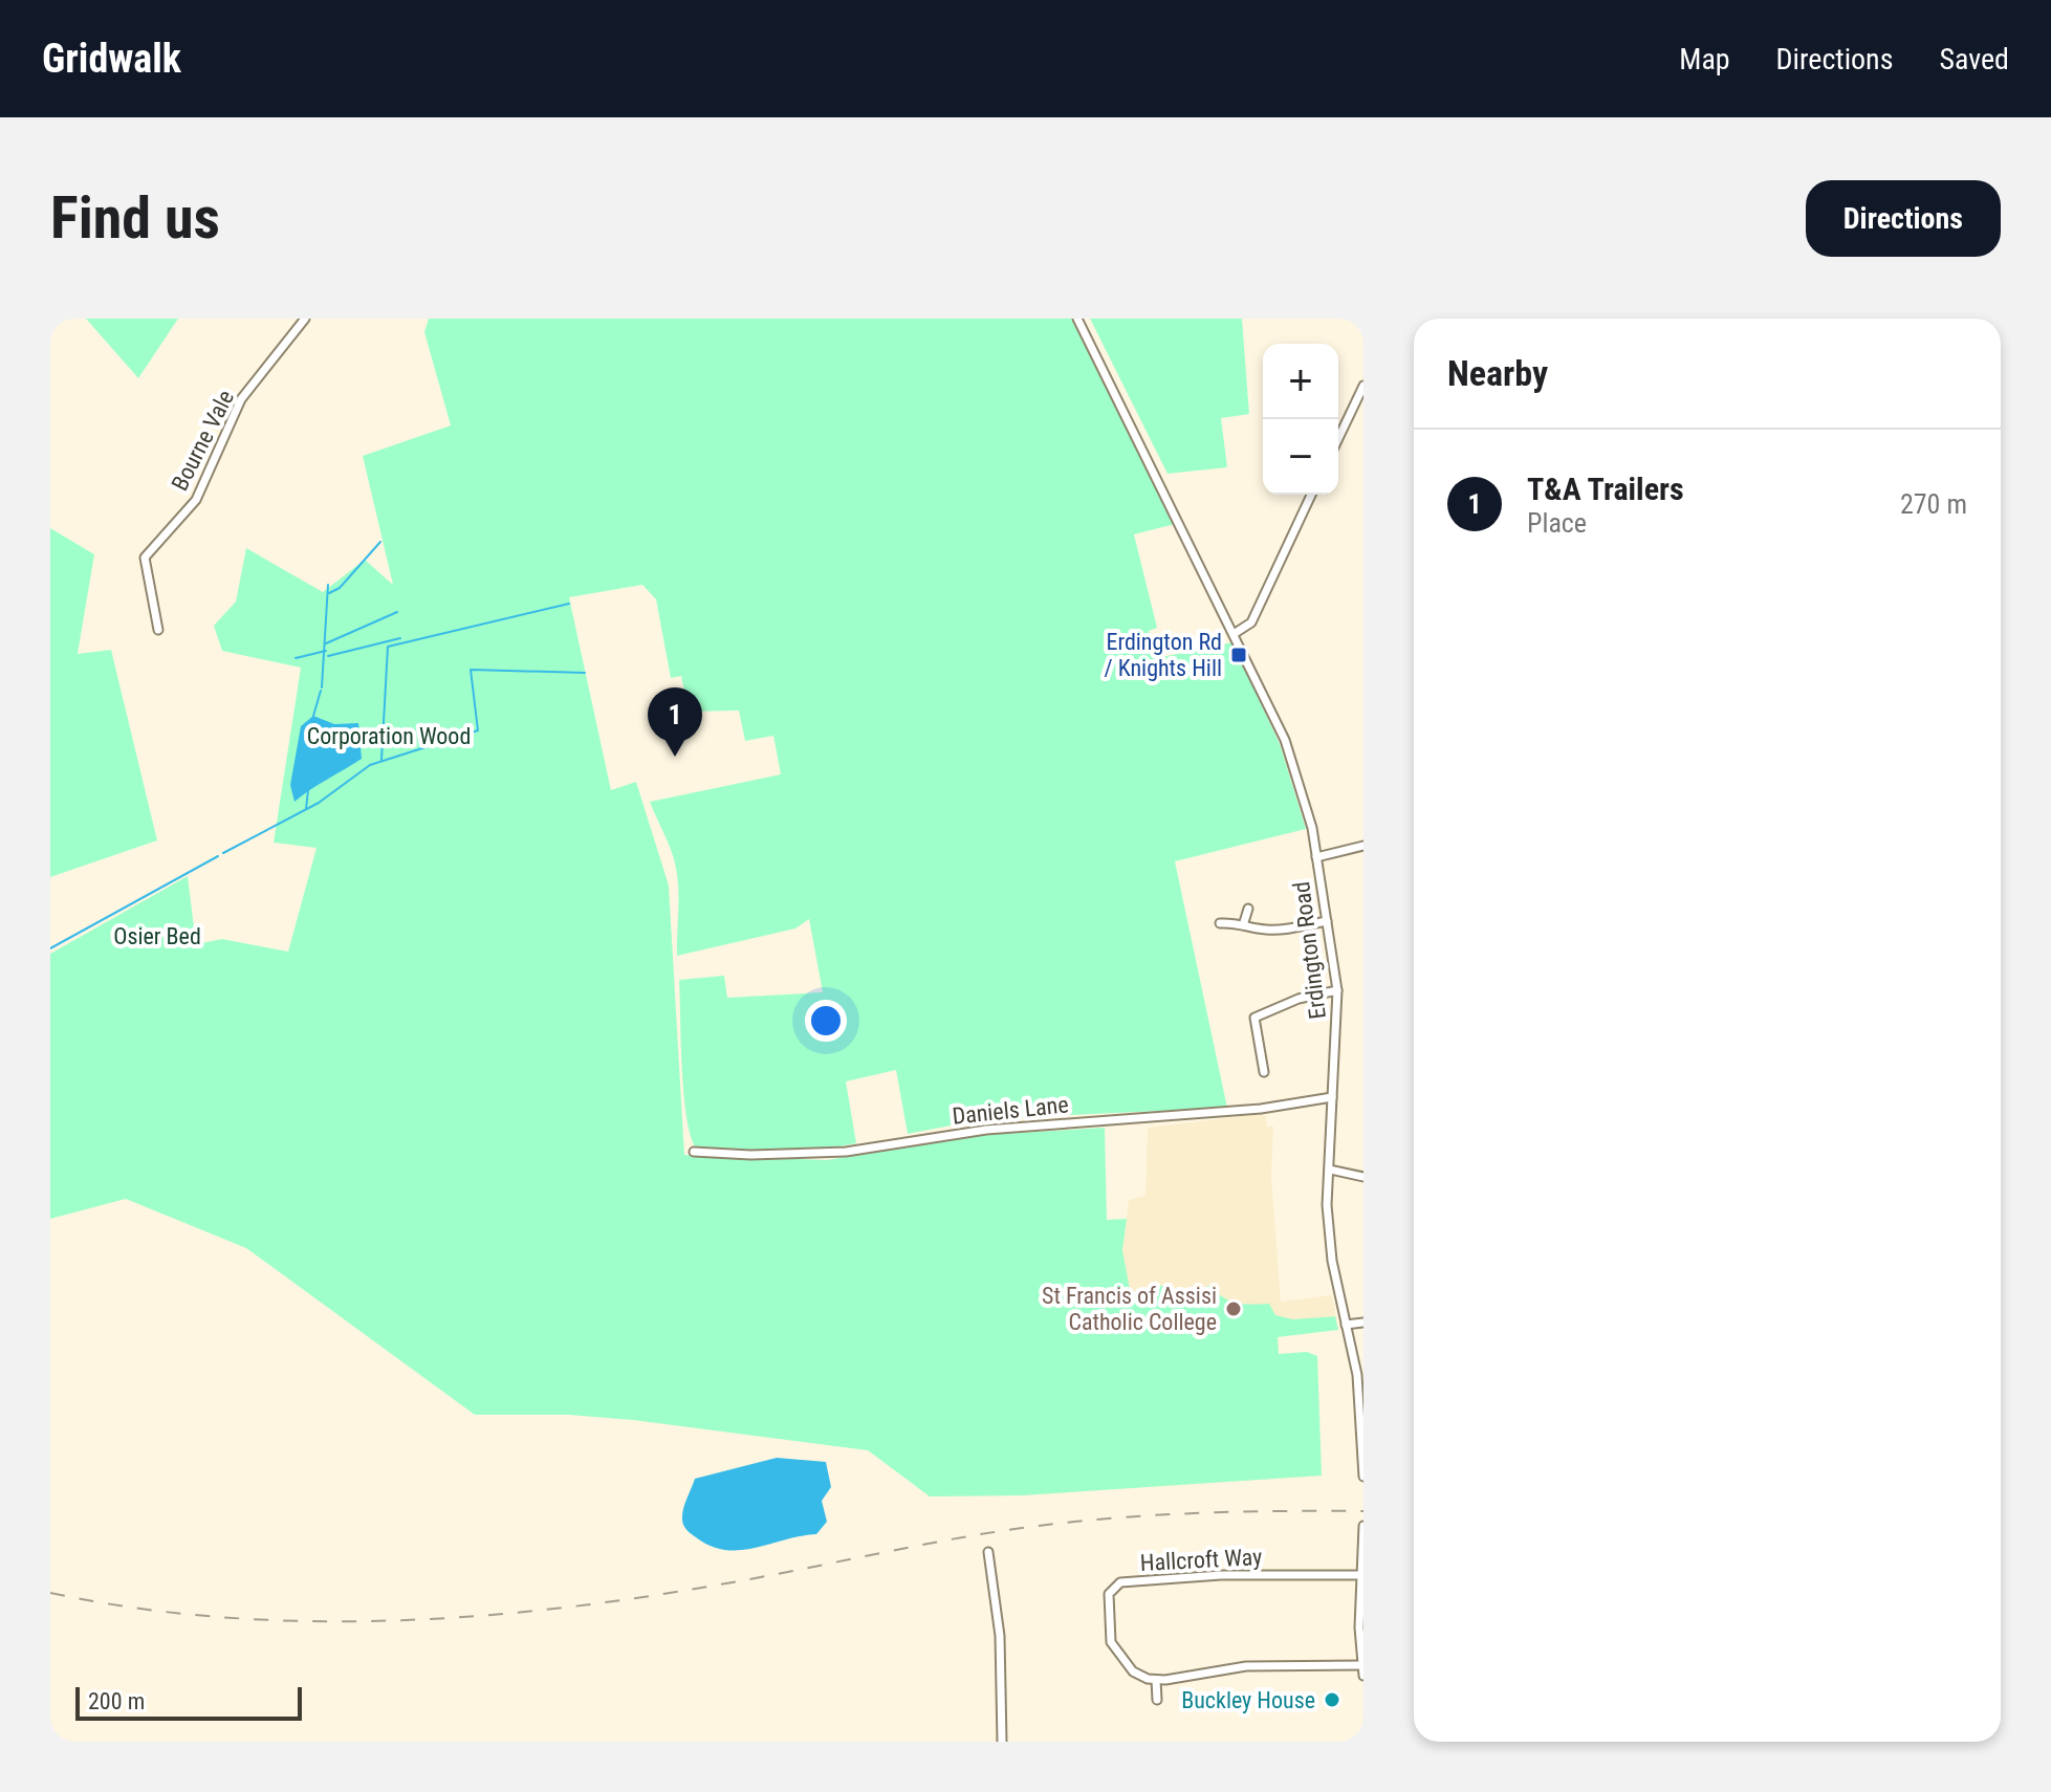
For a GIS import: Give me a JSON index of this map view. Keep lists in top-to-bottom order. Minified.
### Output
{"streets":{"street":["Bourne Vale","Erdington Road","Daniels Lane","Hallcroft Way"]},"crossings":[["Erdington Road","Daniels Lane"]],"parks":["Corporation Wood","Osier Bed"],"places":{"transit":["Erdington Rd / Knights Hill"],"other":["St Francis of Assisi Catholic College","Buckley House"]},"scale_bar":"200 m","page":{"header":"Gridwalk","nav":["Map","Directions","Saved"],"buttons":"Directions","title":"Find us","heading":"Nearby","map_buttons":["+","−"],"list":[{"mark":"1","name":"T&A Trailers","note":"Place","value":"270 m"}],"pins":"1","scale":"200 m"}}
